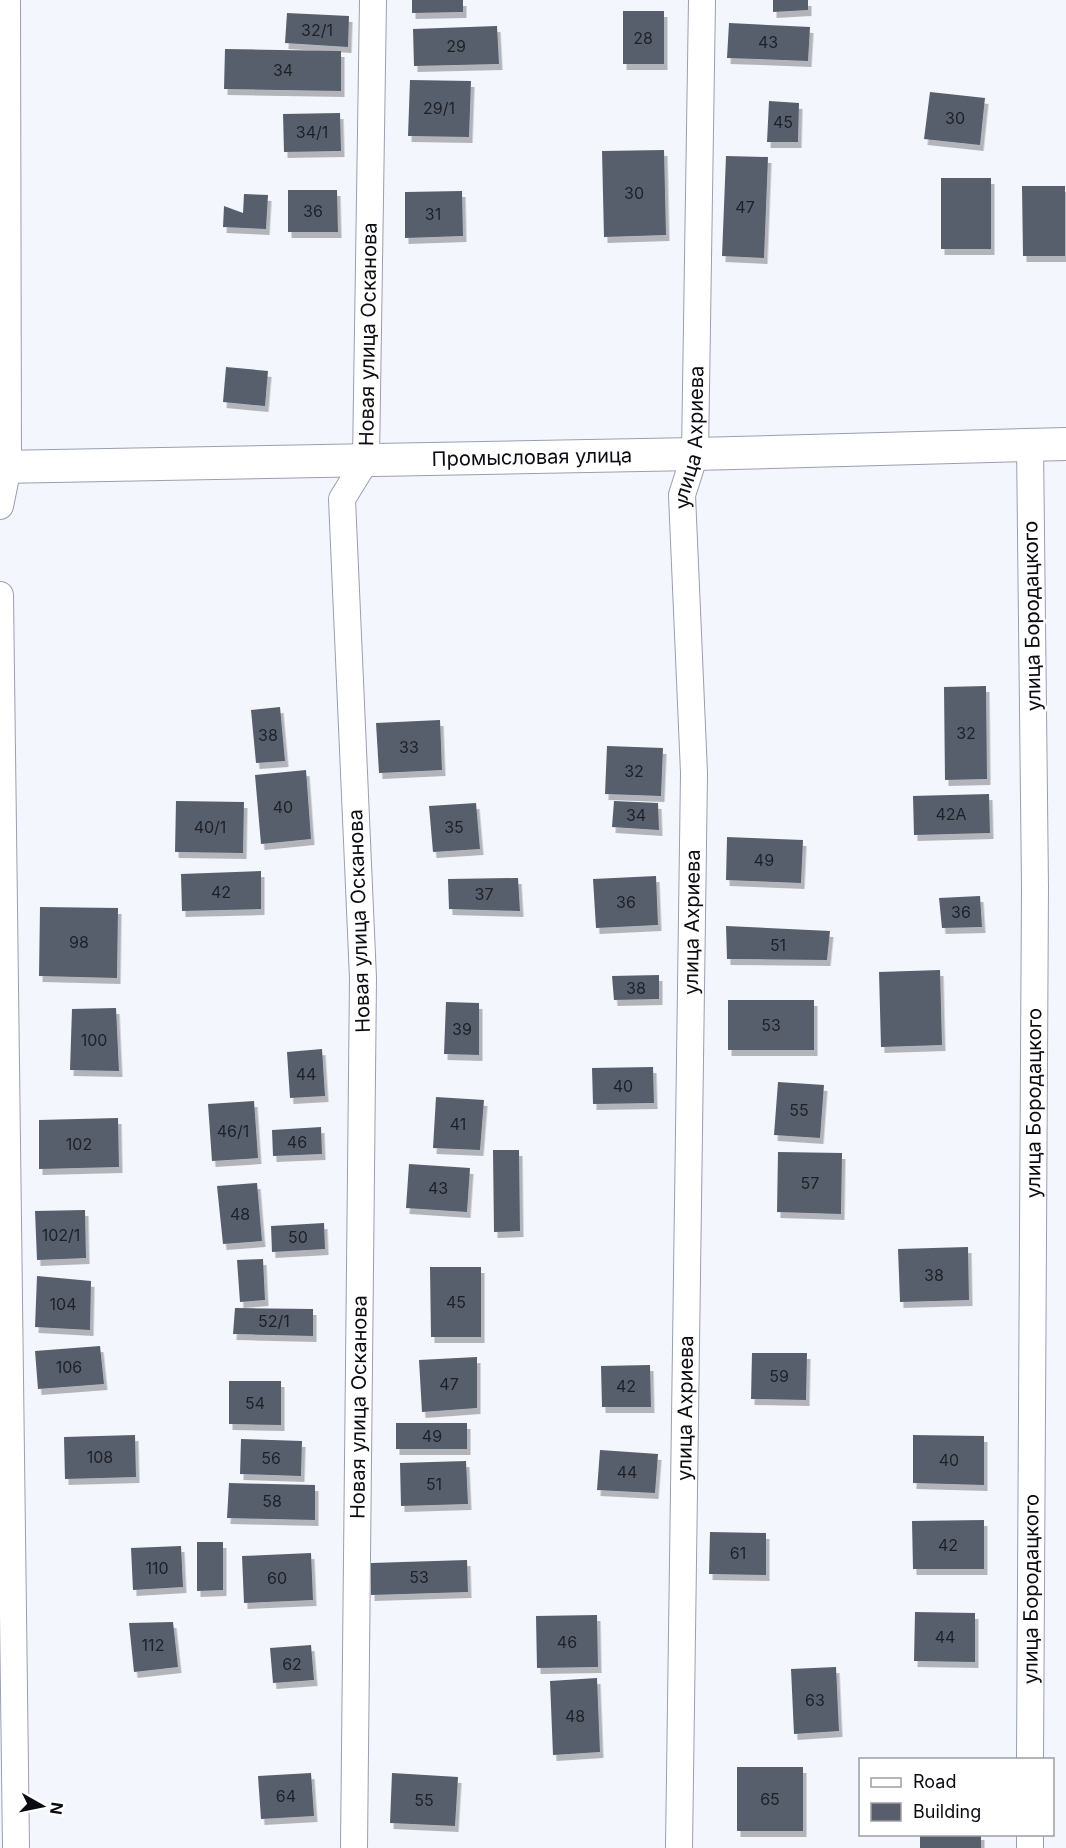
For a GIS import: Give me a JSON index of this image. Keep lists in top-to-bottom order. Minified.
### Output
{"streets":{"street":["Новая улица Осканова","улица Ахриева","Промысловая улица","улица Бородацкого"]},"crossings":[["Новая улица Осканова","Промысловая улица"],["улица Ахриева","Промысловая улица"],["Промысловая улица","улица Бородацкого"]],"house_numbers":["32/1","28","43","29","34","29/1","30","45","34/1","30","47","36","31","32","38","33","32","40","42А","34","40/1","35","49","42","37","36","36","98","51","38","53","39","100","44","40","55","41","46/1","46","102","57","43","48","102/1","50","38","45","104","52/1","106","59","47","42","54","49","108","56","40","44","51","58","42","61","110","53","60","44","46","112","62","63","48","64","65","55"],"legend":["Road","Building"],"north":"right"}
